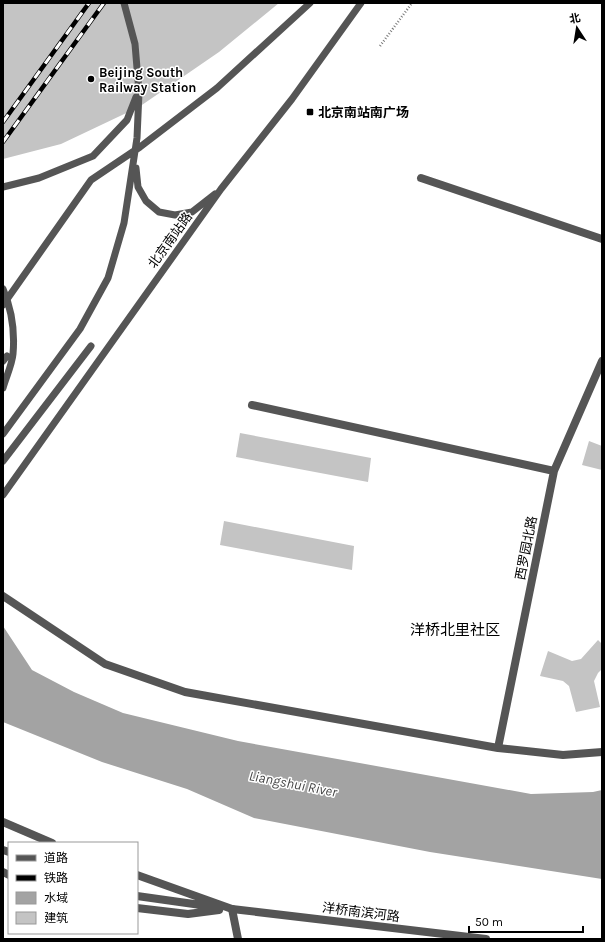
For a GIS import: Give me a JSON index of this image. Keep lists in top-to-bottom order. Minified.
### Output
{"streets":{"street":["西罗园北路","洋桥南滨河路"],"lane":["北京南站路"]},"districts":["洋桥北里社区"],"water":["Liangshui River"],"places":{"other":["Beijing South Railway Station"],"transit":["北京南站南广场"]},"legend":["道路","铁路","水域","建筑"],"scale_bar":"50 m","north":"top"}
